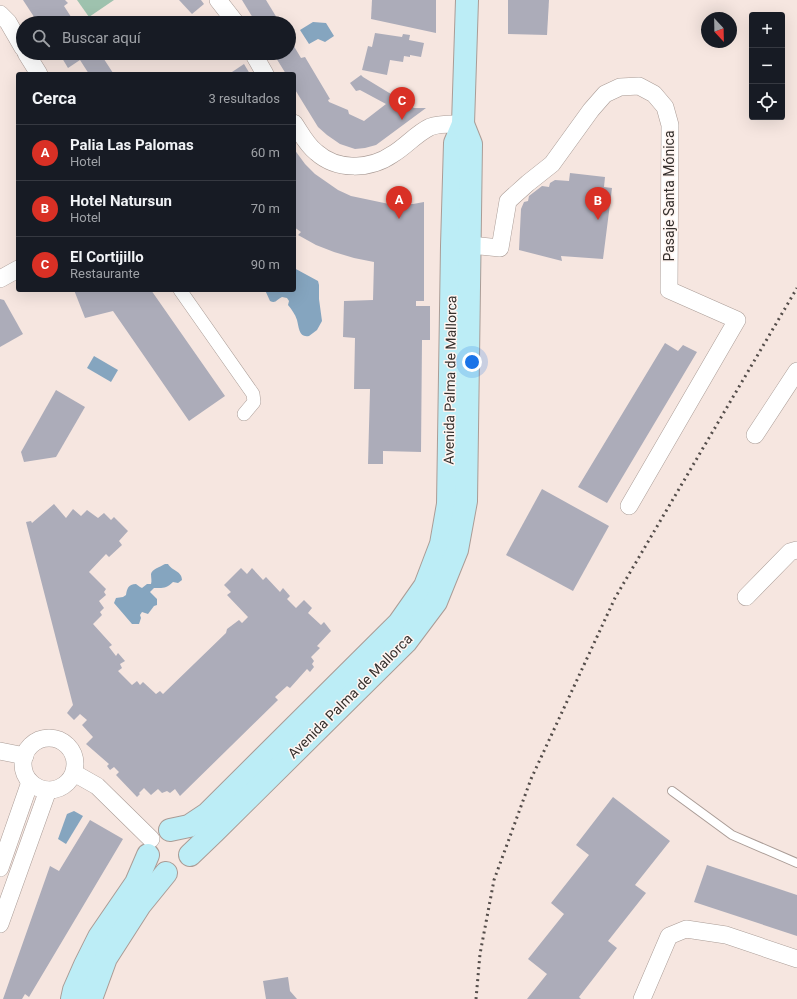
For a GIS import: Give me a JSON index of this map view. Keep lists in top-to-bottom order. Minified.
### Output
{"streets":{"main road":["Avenida Palma de Mallorca"],"street":["Pasaje Santa Mónica"]},"crossings":[["Pasaje Santa Mónica","Avenida Palma de Mallorca"]],"north":"bottom","page":{"map_buttons":["+","−"],"search":"Buscar aquí","heading":["Cerca","3 resultados"],"pins":["C","A","B"],"list":[{"mark":"A","name":"Palia Las Palomas","note":"Hotel","value":"60 m"},{"mark":"B","name":"Hotel Natursun","note":"Hotel","value":"70 m"},{"mark":"C","name":"El Cortijillo","note":"Restaurante","value":"90 m"}]}}
